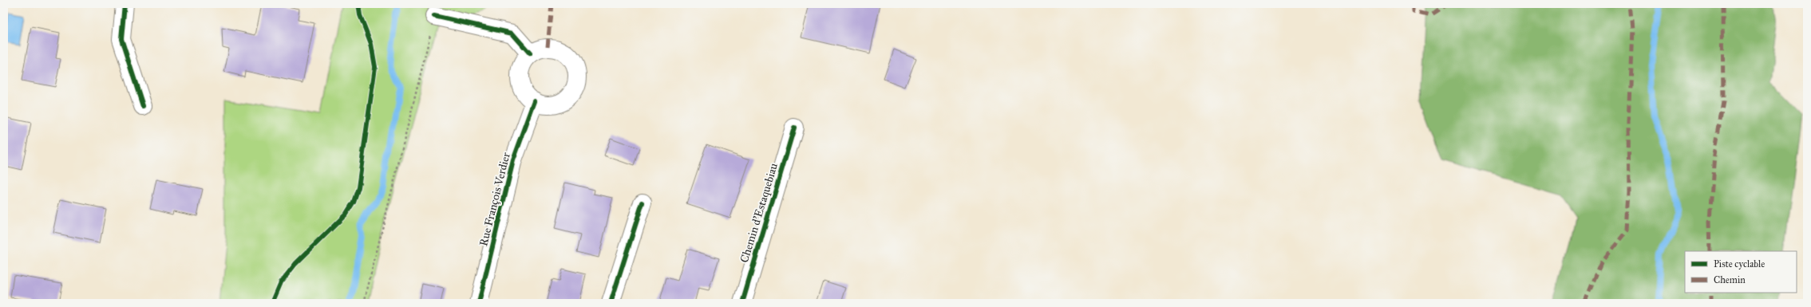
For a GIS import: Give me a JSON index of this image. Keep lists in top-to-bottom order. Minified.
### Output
{"streets":{"street":["Rue François Verdier","Chemin d'Estaquebiau"]},"legend":["Piste cyclable","Chemin"]}
